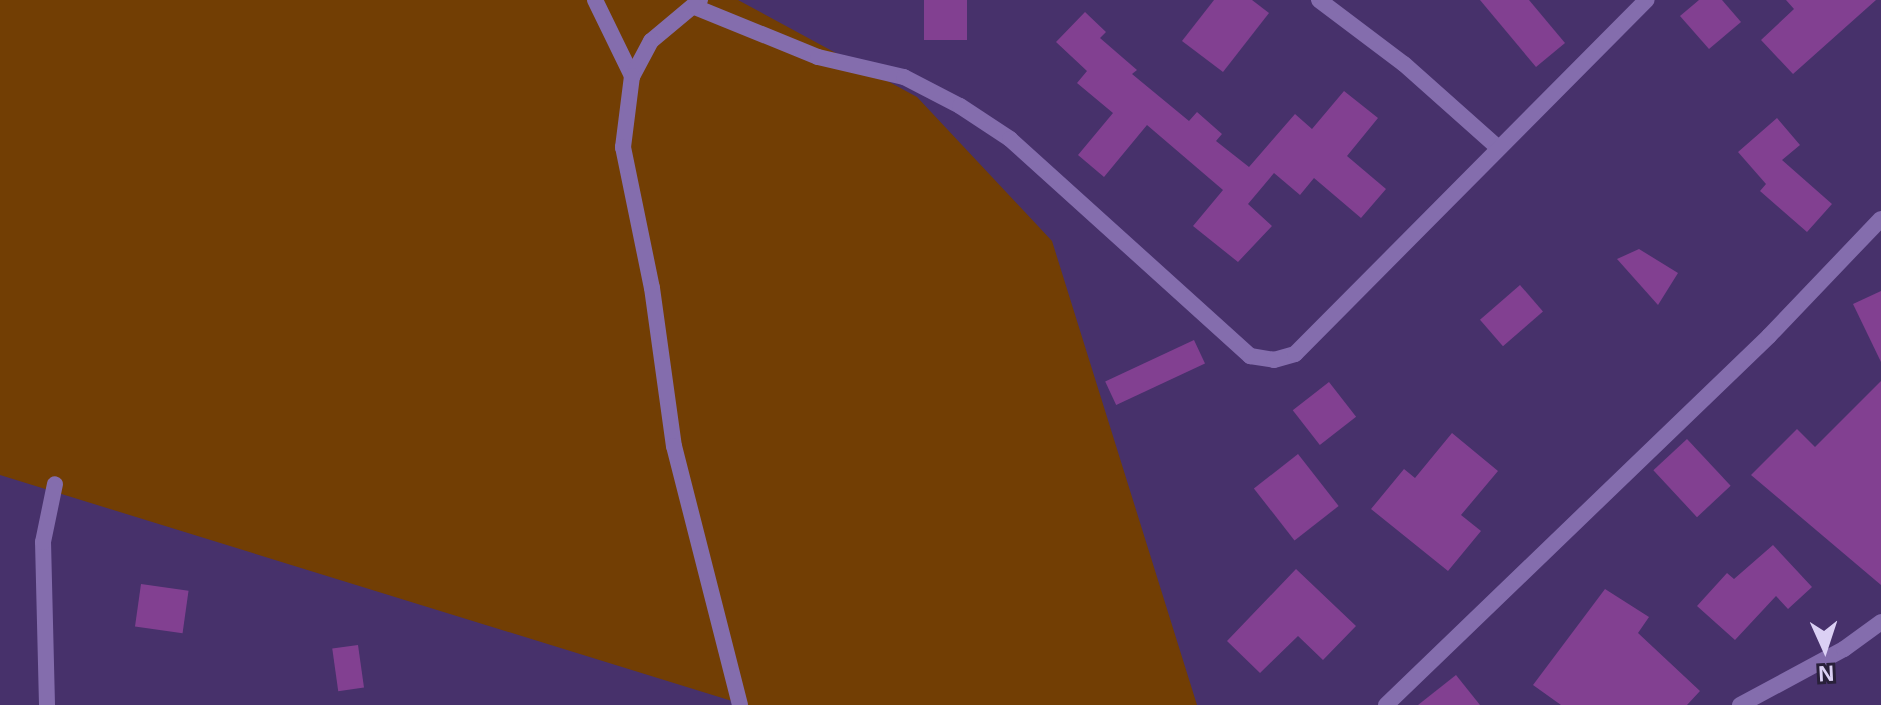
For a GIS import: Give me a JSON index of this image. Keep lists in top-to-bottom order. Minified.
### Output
{"north":"bottom"}
